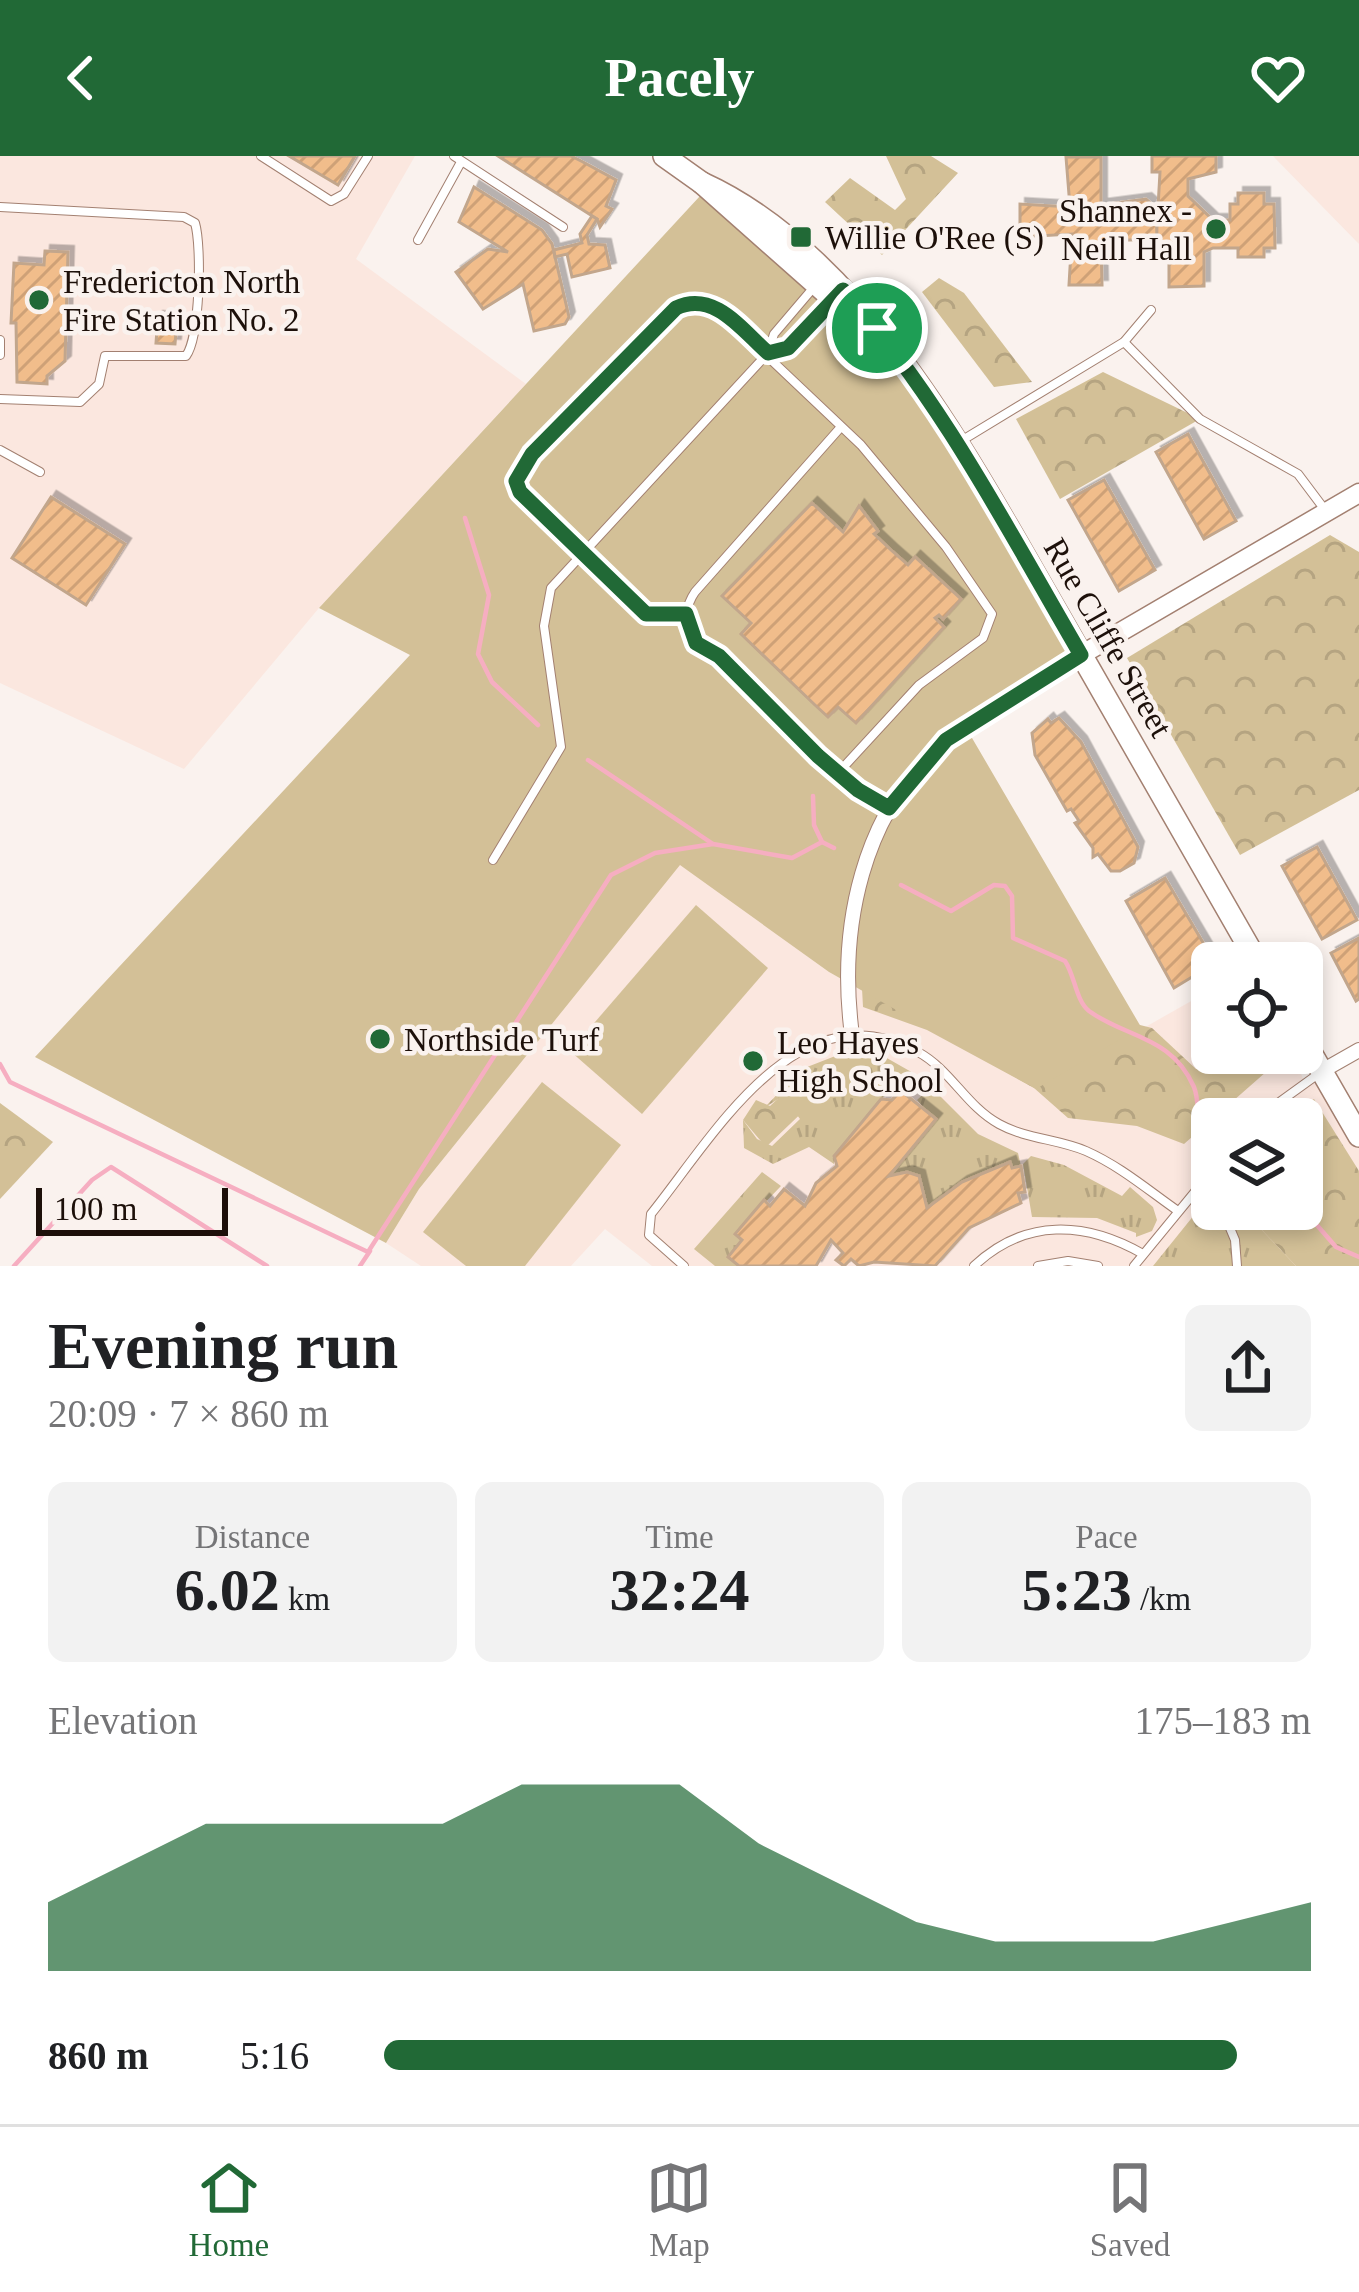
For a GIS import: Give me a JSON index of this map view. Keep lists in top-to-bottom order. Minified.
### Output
{"streets":{"main road":["Rue Cliffe Street"]},"places":{"other":["Shannex - Neill Hall","Fredericton North Fire Station No. 2","Northside Turf","Leo Hayes High School"],"transit":["Willie O'Ree (S)"]},"scale_bar":"100 m","page":{"header":"Pacely","scale":"100 m","heading":["Evening run","20:09 · 7 × 860 m"],"stats":[["Distance","6.02 km"],["Time","32:24"],["Pace","5:23 /km"]],"chart":["Elevation","175–183 m"],"list":[{"name":"860 m","note":"5:16"}],"tabs":["Home","Map","Saved"]}}
